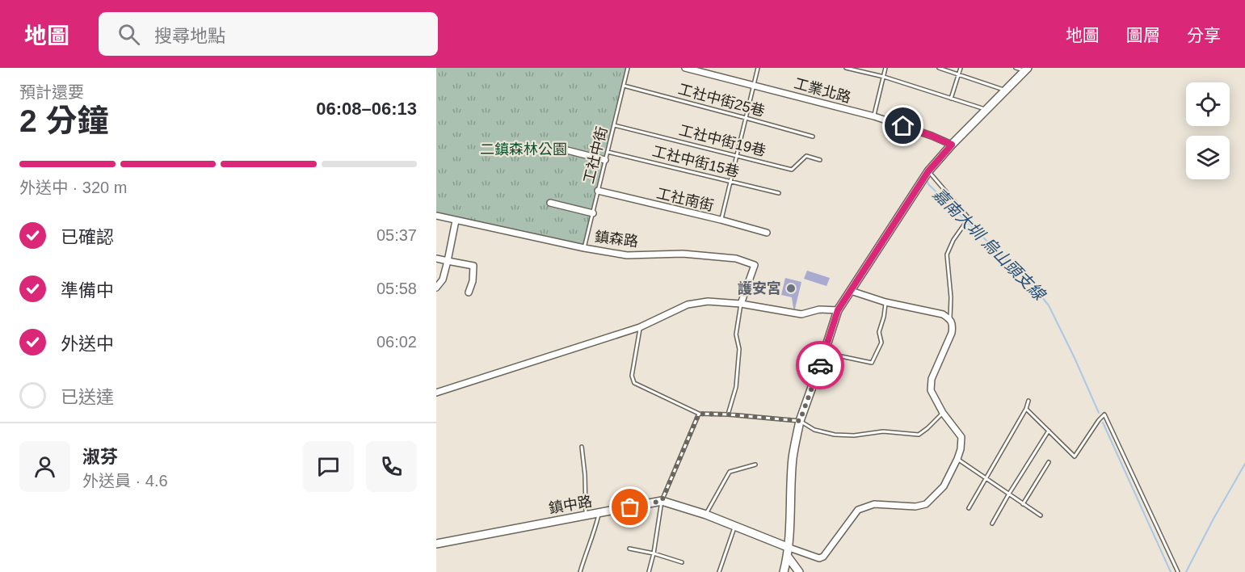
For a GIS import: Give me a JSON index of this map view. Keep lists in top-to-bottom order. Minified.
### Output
{"streets":{"street":["工業北路","工社南街","鎮森路","鎮中路"],"lane":["工社中街25巷","工社中街19巷","工社中街","工社中街15巷"]},"crossings":[["工社中街25巷","工社中街"],["工社中街19巷","工社中街"],["工社中街","工社中街15巷"],["工社中街","工社南街"],["工社中街","鎮森路"]],"water":["嘉南大圳 烏山頭支線"],"parks":["二鎮森林公園"],"places":["護安宮"],"page":{"header":"地圖","search":"搜尋地點","nav":["地圖","圖層","分享"],"heading":["2 分鐘","預計還要","06:08–06:13"],"panel":["淑芬","外送員 · 4.6"],"bar":"外送中 · 320 m","list":[["已確認","05:37"],["準備中","05:58"],["外送中","06:02"],"已送達"]}}
